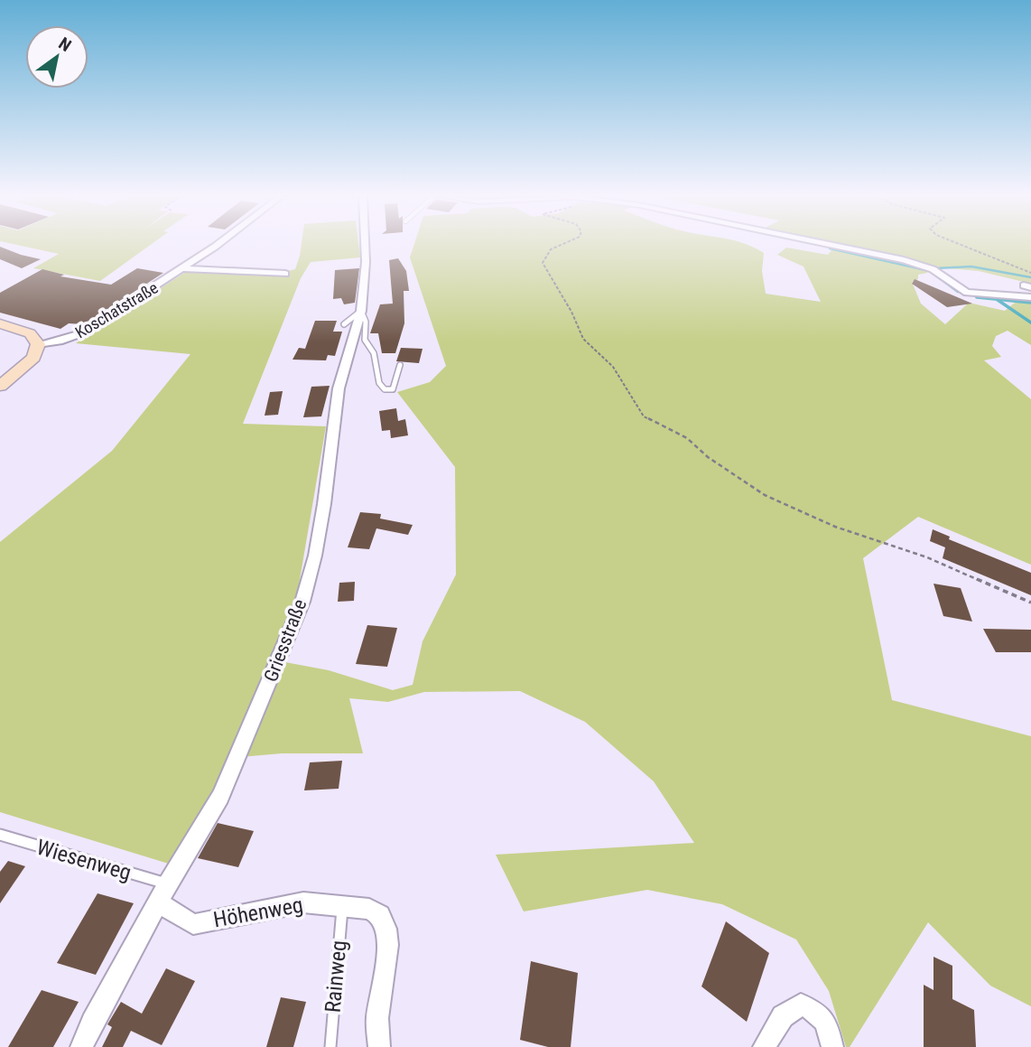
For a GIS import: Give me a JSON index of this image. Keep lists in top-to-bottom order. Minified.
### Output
{"streets":{"street":["Koschatstraße","Griesstraße","Höhenweg"],"lane":["Wiesenweg","Rainweg"]},"crossings":[["Griesstraße","Wiesenweg"],["Griesstraße","Höhenweg"],["Wiesenweg","Höhenweg"],["Höhenweg","Rainweg"]],"north":"top right"}
